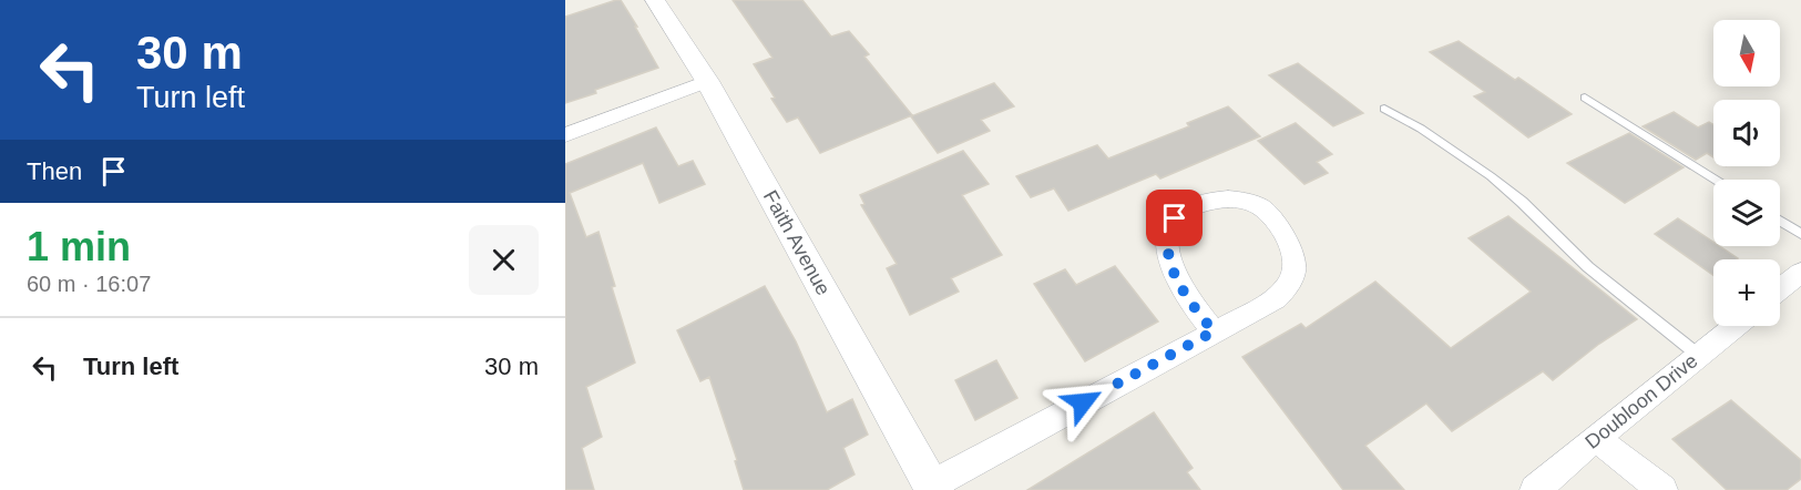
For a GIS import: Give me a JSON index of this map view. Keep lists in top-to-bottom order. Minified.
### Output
{"streets":{"street":["Faith Avenue","Doubloon Drive"]},"north":"bottom","page":{"turn":["30 m","Turn left"],"map_buttons":"+","then":"Then","heading":["1 min","60 m · 16:07"],"list":[{"name":"Turn left","value":"30 m"}]}}
